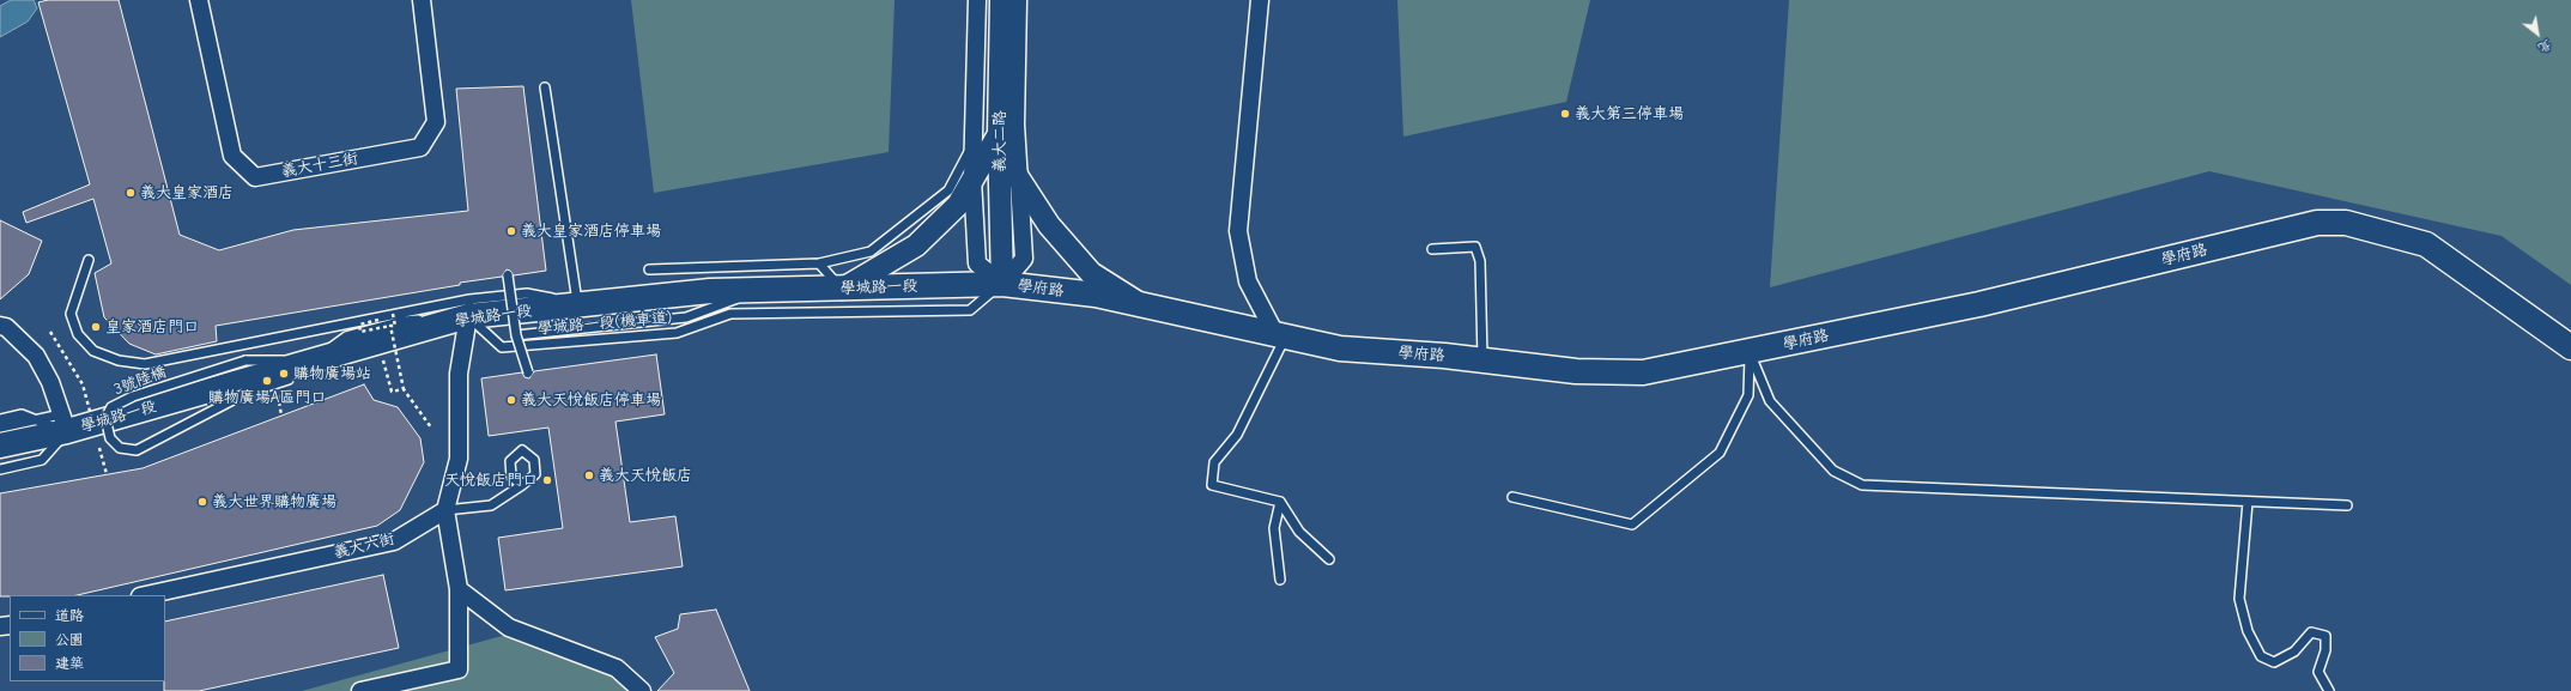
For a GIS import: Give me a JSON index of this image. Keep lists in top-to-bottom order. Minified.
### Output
{"streets":{"main road":["學府路","學城路一段"],"street":["義大二路","義大十三街","義大六街"],"lane":["學城路一段(機車道)","3號陸橋"]},"crossings":[["義大二路","學府路"],["義大二路","學城路一段"],["義大二路","學城路一段(機車道)"],["學府路","學城路一段"],["學府路","學城路一段(機車道)"],["學城路一段","學城路一段(機車道)"],["學城路一段","3號陸橋"]],"places":["義大第三停車場","義大皇家酒店","義大皇家酒店停車場","皇家酒店門口","購物廣場站","購物廣場A區門口","義大天悅飯店停車場","義大天悅飯店","天悅飯店門口","義大世界購物廣場"],"legend":["道路","公園","建築"],"north":"bottom right"}
